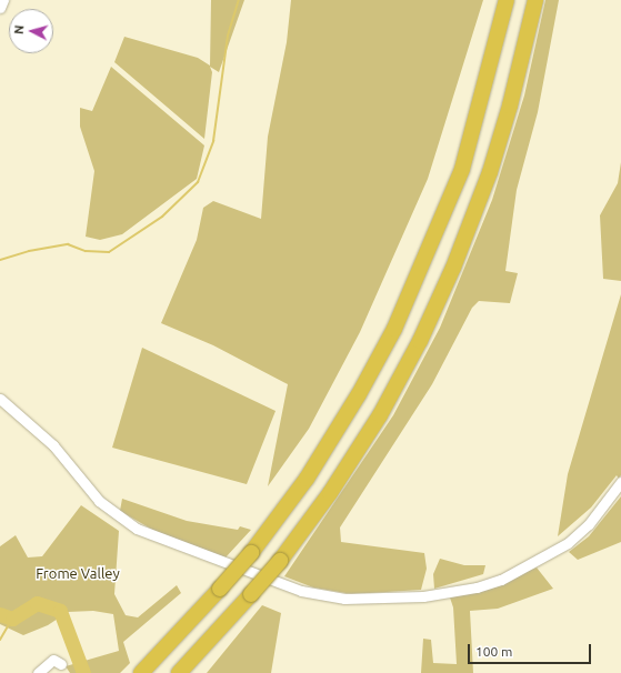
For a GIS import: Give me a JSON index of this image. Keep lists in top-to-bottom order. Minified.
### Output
{"parks":["Frome Valley"],"scale_bar":"100 m","north":"left"}
